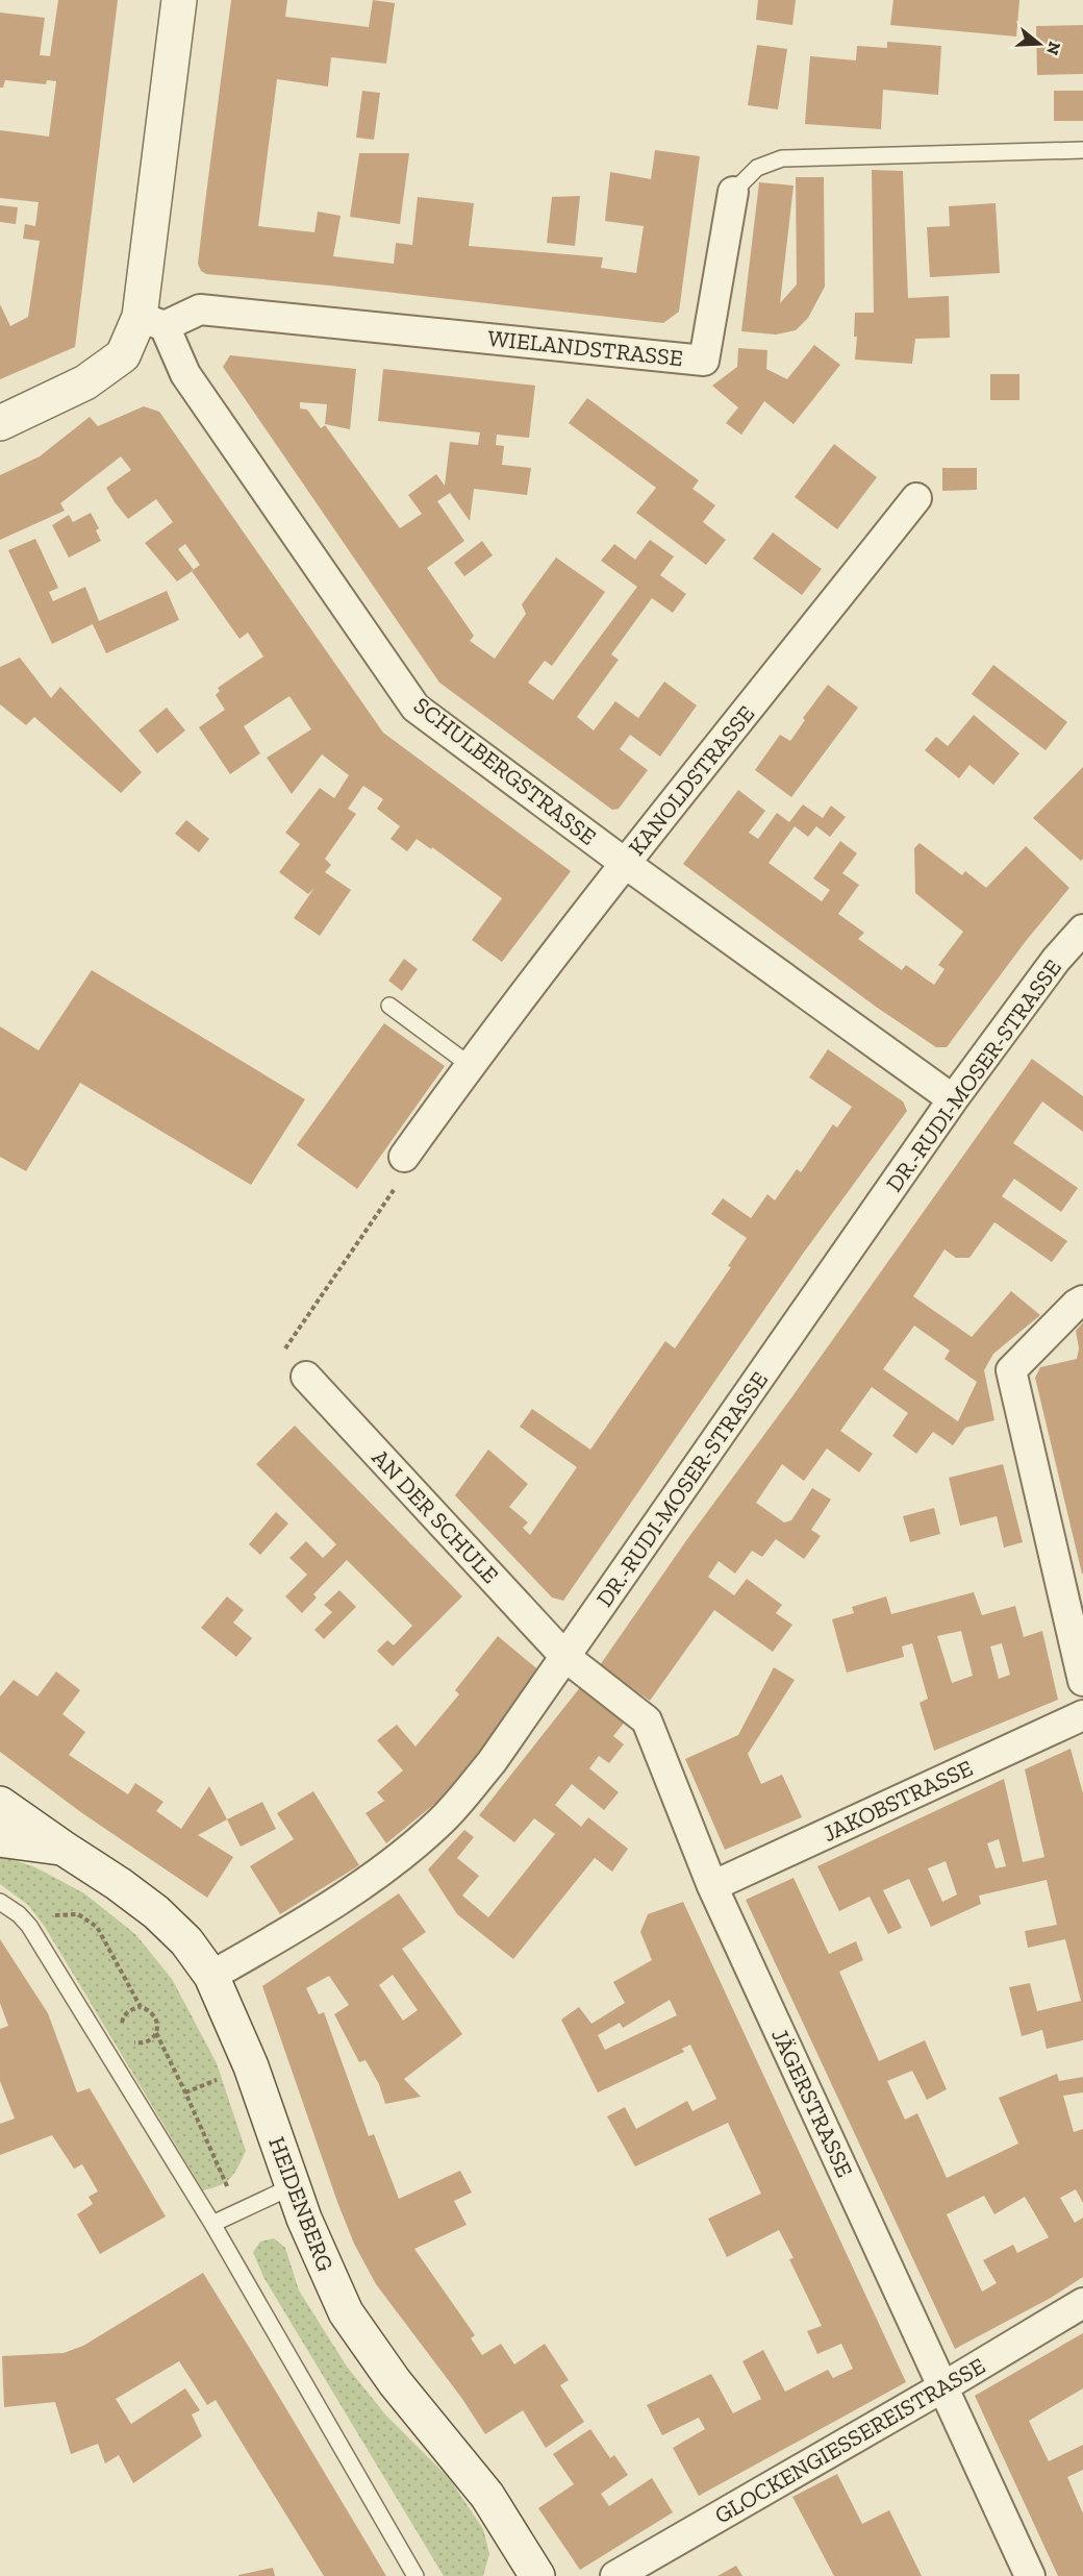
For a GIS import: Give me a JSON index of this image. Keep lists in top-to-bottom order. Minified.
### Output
{"streets":{"main road":["HEIDENBERG"],"street":["WIELANDSTRASSE","SCHULBERGSTRASSE","KANOLDSTRASSE","DR.-RUDI-MOSER-STRASSE","AN DER SCHULE","JAKOBSTRASSE","JÄGERSTRASSE","GLOCKENGIESSEREISTRASSE"]},"crossings":[["WIELANDSTRASSE","SCHULBERGSTRASSE"],["SCHULBERGSTRASSE","KANOLDSTRASSE"],["SCHULBERGSTRASSE","DR.-RUDI-MOSER-STRASSE"],["DR.-RUDI-MOSER-STRASSE","AN DER SCHULE"],["DR.-RUDI-MOSER-STRASSE","JÄGERSTRASSE"],["DR.-RUDI-MOSER-STRASSE","HEIDENBERG"],["AN DER SCHULE","JÄGERSTRASSE"],["JAKOBSTRASSE","JÄGERSTRASSE"],["JÄGERSTRASSE","GLOCKENGIESSEREISTRASSE"]],"north":"right"}
